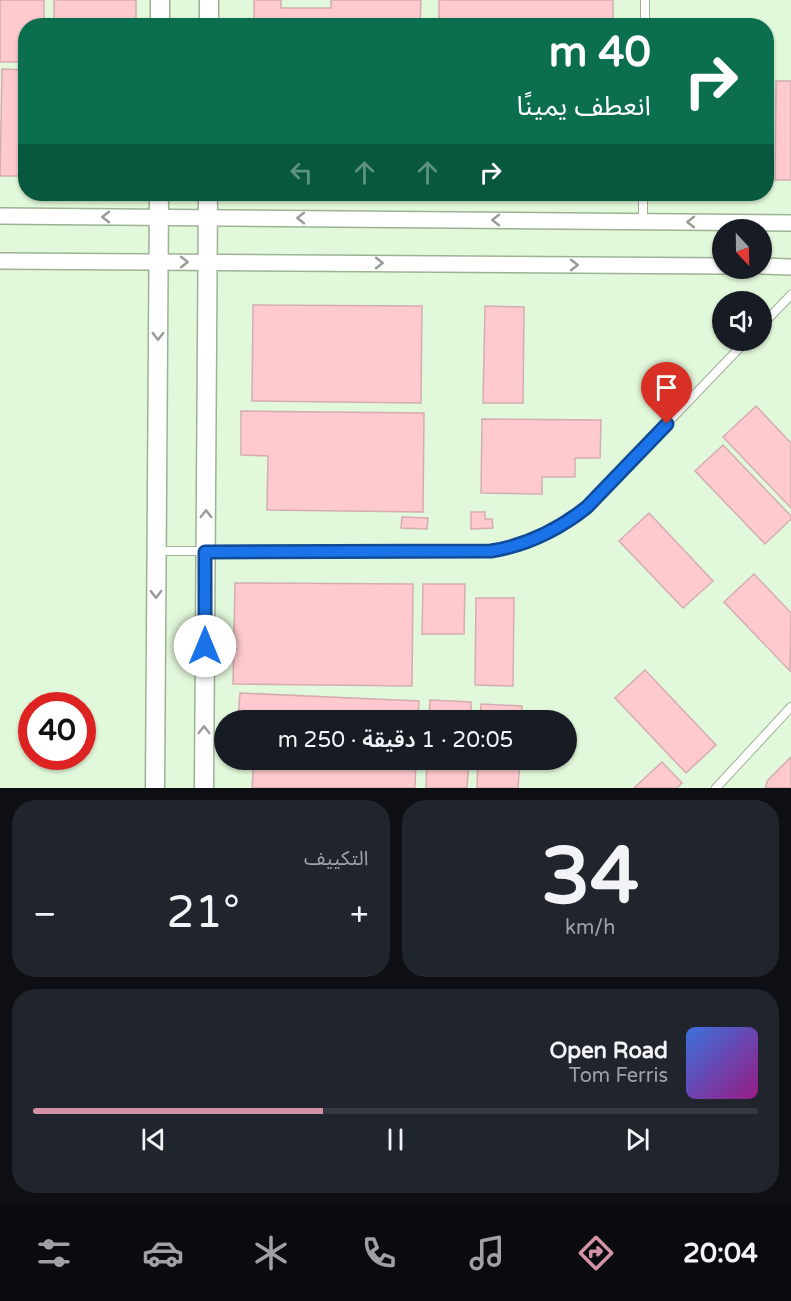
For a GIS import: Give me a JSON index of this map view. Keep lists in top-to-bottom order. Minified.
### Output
{"north":"bottom","page":{"turn":["40 m","انعطف يمينًا"],"limit":"40","trip":"20:05 · 1 دقيقة · 250 m","tile":[["34","km/h"],"التكييف"],"heat":["−","21°","+"],"song":["Open Road","Tom Ferris"],"tabs":"20:04"}}
